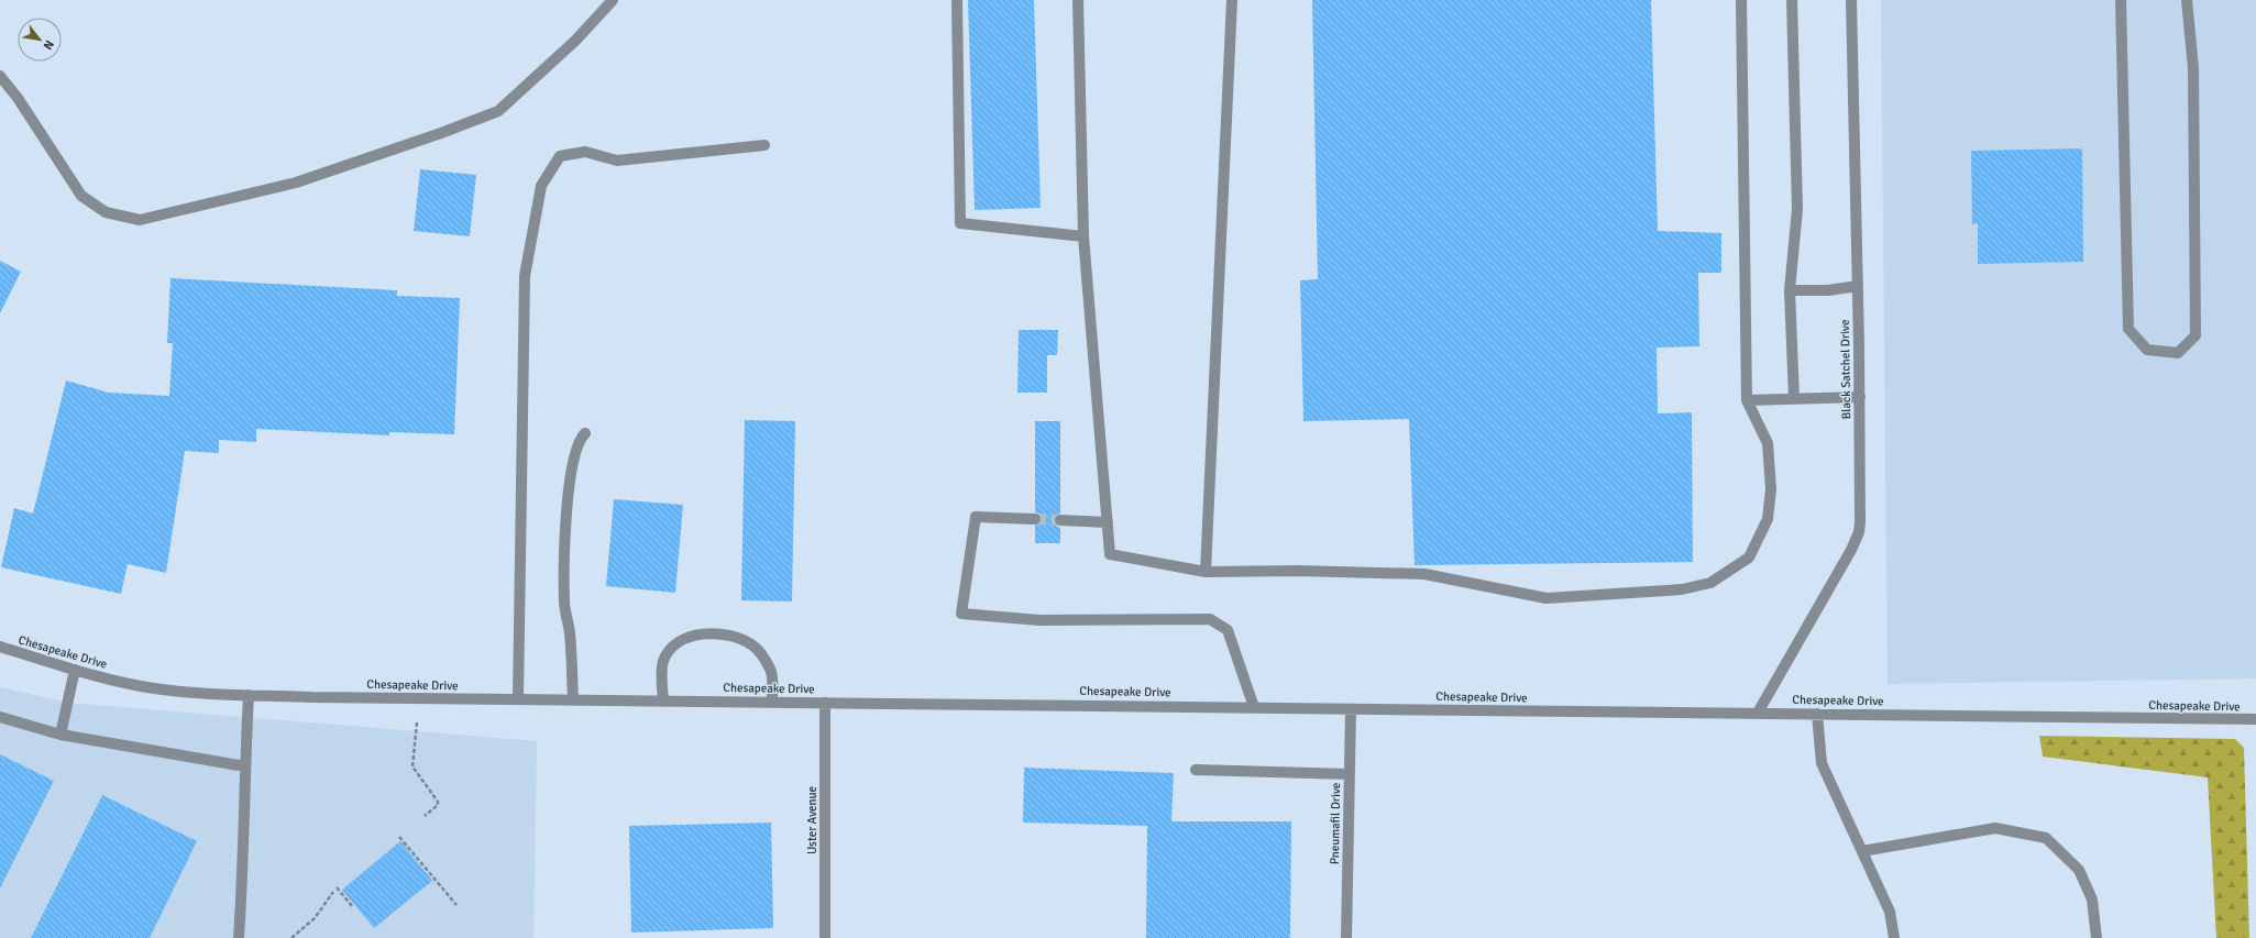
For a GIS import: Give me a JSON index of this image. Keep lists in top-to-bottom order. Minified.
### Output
{"streets":{"street":["Black Satchel Drive","Chesapeake Drive","Uster Avenue","Pneumafil Drive"]},"crossings":[["Black Satchel Drive","Chesapeake Drive"],["Chesapeake Drive","Uster Avenue"],["Chesapeake Drive","Pneumafil Drive"]],"north":"bottom right"}
